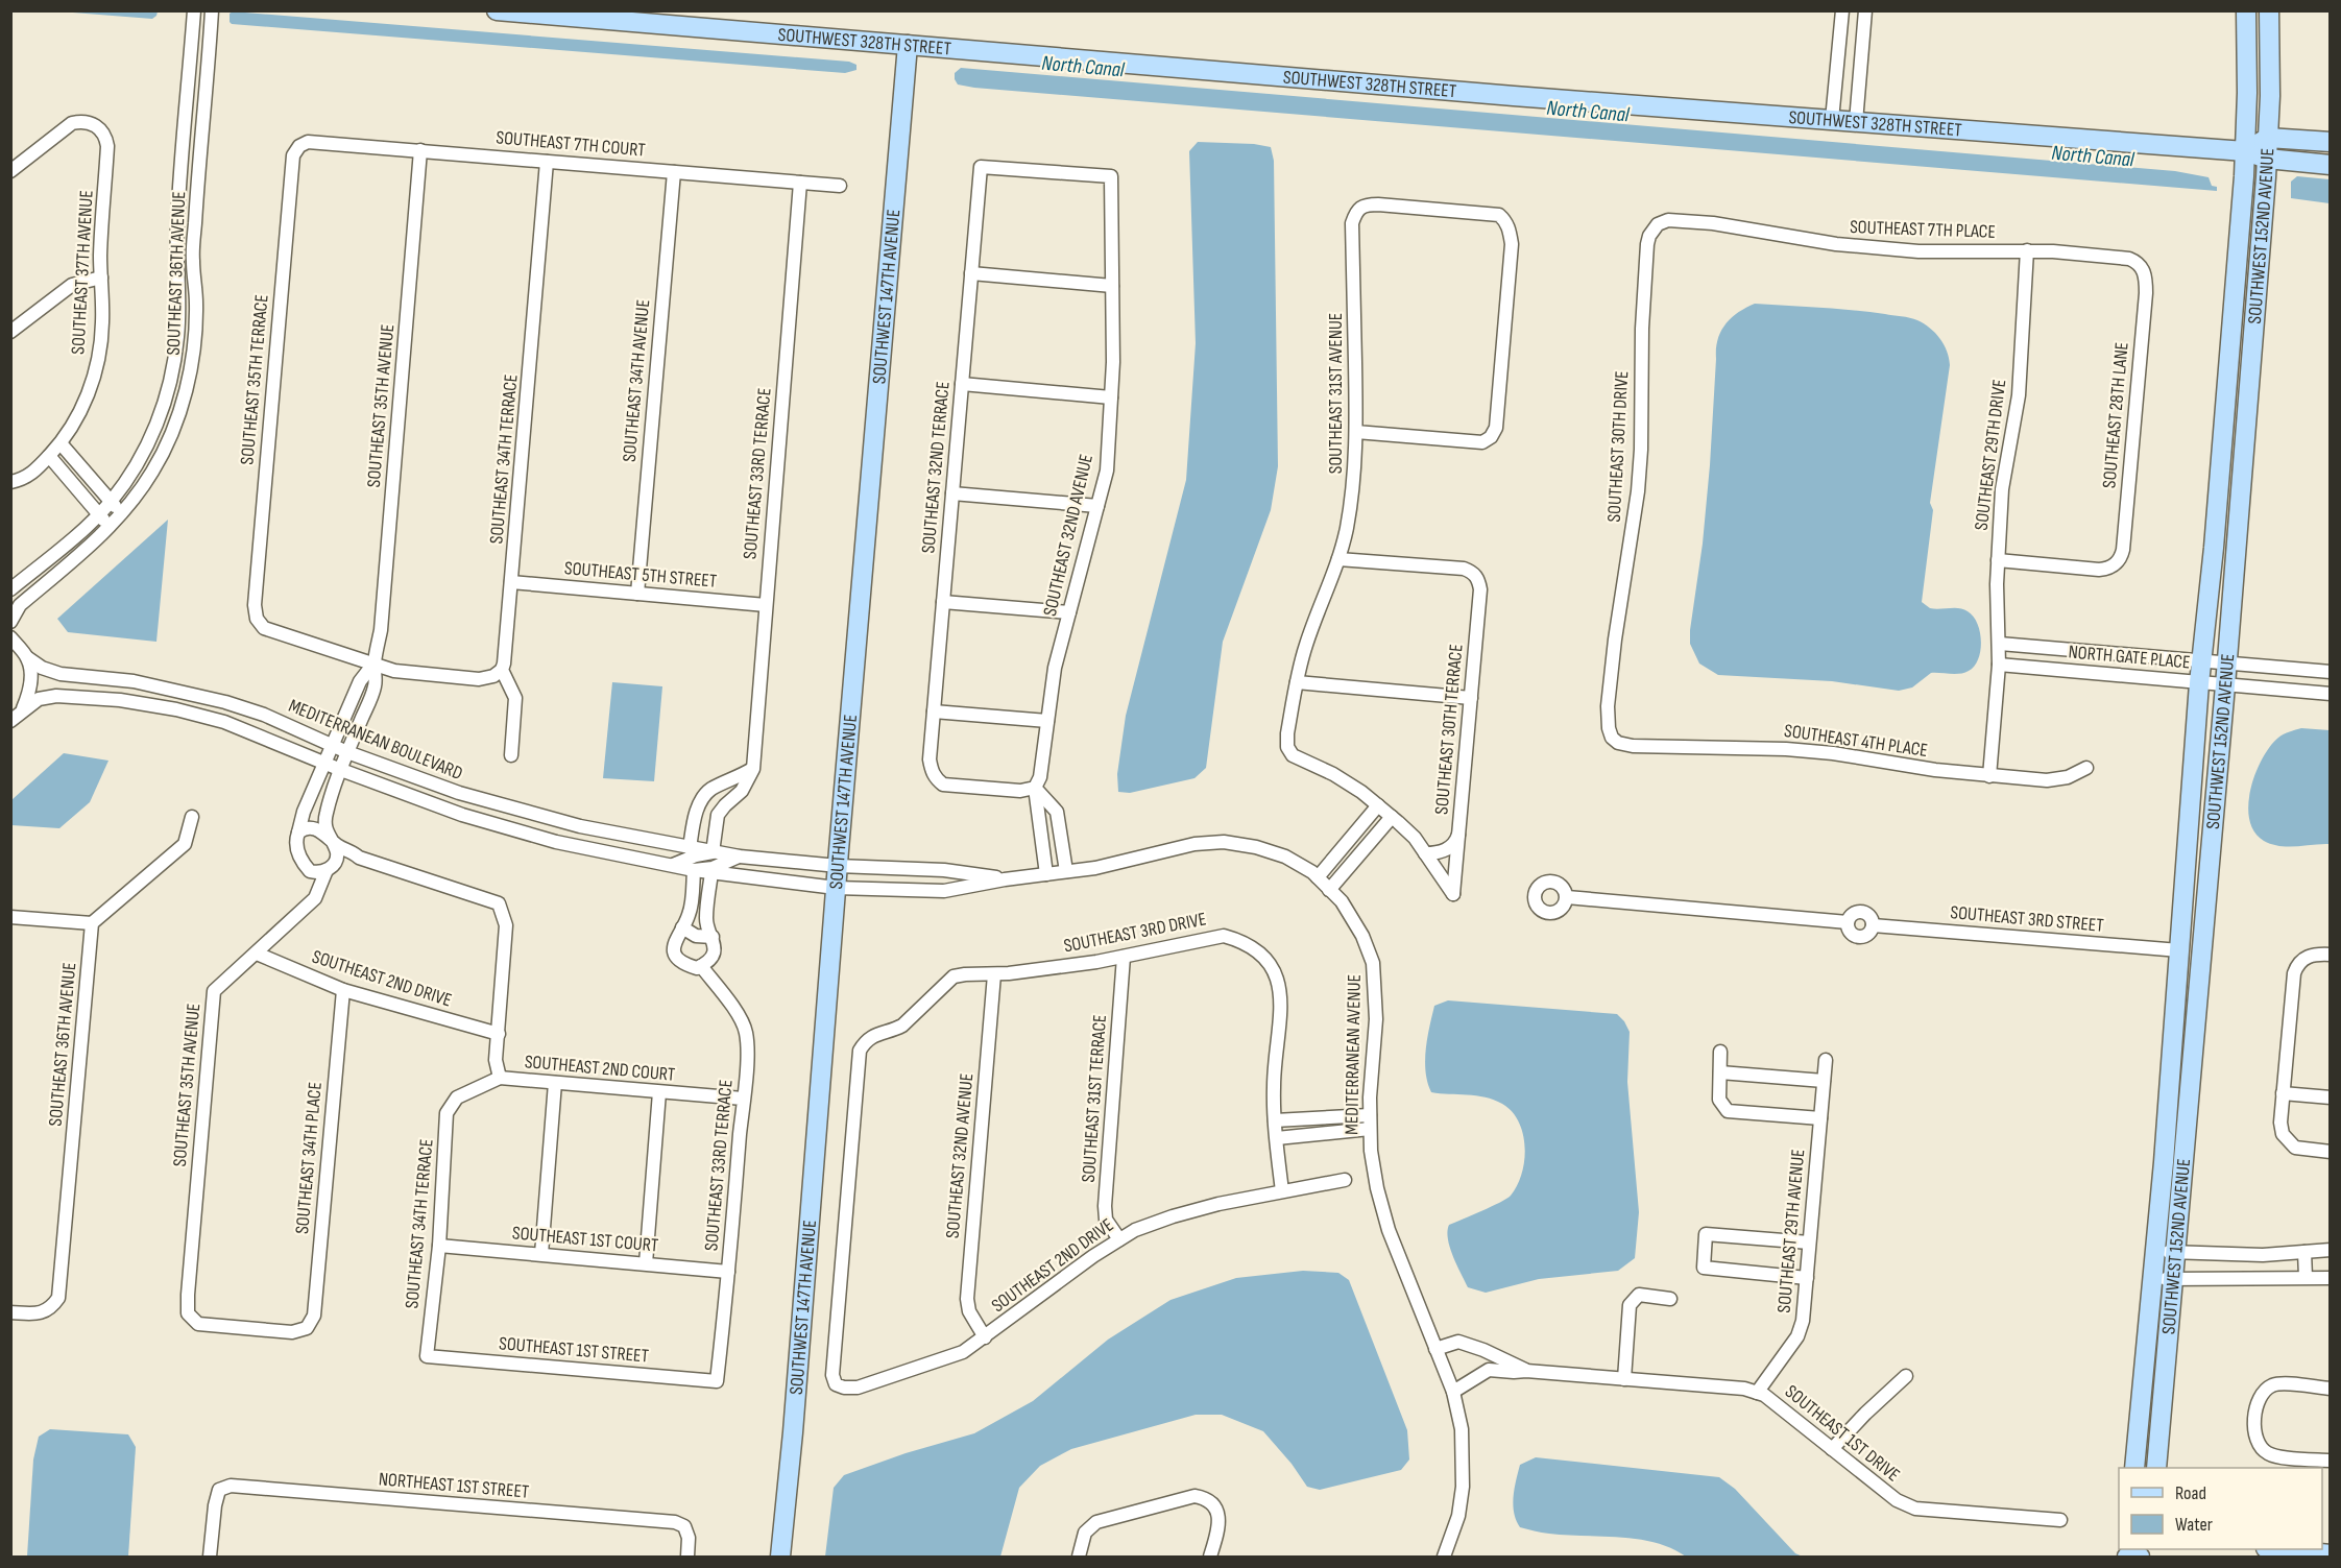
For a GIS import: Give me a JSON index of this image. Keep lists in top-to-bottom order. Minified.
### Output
{"streets":{"street":["SOUTHWEST 328TH STREET","SOUTHEAST 7TH COURT","SOUTHEAST 7TH PLACE","SOUTHWEST 152ND AVENUE","SOUTHEAST 37TH AVENUE","SOUTHEAST 36TH AVENUE","SOUTHWEST 147TH AVENUE","SOUTHEAST 35TH TERRACE","SOUTHEAST 34TH AVENUE","SOUTHEAST 31ST AVENUE","SOUTHEAST 35TH AVENUE","SOUTHEAST 28TH LANE","SOUTHEAST 30TH DRIVE","SOUTHEAST 29TH DRIVE","SOUTHEAST 34TH TERRACE","SOUTHEAST 32ND TERRACE","SOUTHEAST 33RD TERRACE","SOUTHEAST 32ND AVENUE","SOUTHEAST 5TH STREET","NORTH GATE PLACE","SOUTHEAST 30TH TERRACE","MEDITERRANEAN BOULEVARD","SOUTHEAST 4TH PLACE","SOUTHEAST 3RD STREET","SOUTHEAST 3RD DRIVE","SOUTHEAST 2ND DRIVE","MEDITERRANEAN AVENUE","SOUTHEAST 2ND COURT","SOUTHEAST 31ST TERRACE","SOUTHEAST 34TH PLACE","SOUTHEAST 29TH AVENUE","SOUTHEAST 1ST COURT","SOUTHEAST 1ST STREET","SOUTHEAST 1ST DRIVE","NORTHEAST 1ST STREET"]},"crossings":[["SOUTHWEST 328TH STREET","SOUTHWEST 152ND AVENUE"],["SOUTHWEST 328TH STREET","SOUTHWEST 147TH AVENUE"],["SOUTHEAST 7TH COURT","SOUTHEAST 35TH TERRACE"],["SOUTHEAST 7TH COURT","SOUTHEAST 34TH AVENUE"],["SOUTHEAST 7TH COURT","SOUTHEAST 35TH AVENUE"],["SOUTHEAST 7TH COURT","SOUTHEAST 34TH TERRACE"],["SOUTHEAST 7TH COURT","SOUTHEAST 33RD TERRACE"],["SOUTHEAST 7TH PLACE","SOUTHEAST 28TH LANE"],["SOUTHEAST 7TH PLACE","SOUTHEAST 30TH DRIVE"],["SOUTHEAST 7TH PLACE","SOUTHEAST 29TH DRIVE"],["SOUTHWEST 152ND AVENUE","NORTH GATE PLACE"],["SOUTHWEST 152ND AVENUE","SOUTHEAST 3RD STREET"],["SOUTHWEST 147TH AVENUE","MEDITERRANEAN BOULEVARD"],["SOUTHWEST 147TH AVENUE","MEDITERRANEAN AVENUE"],["SOUTHEAST 35TH TERRACE","SOUTHEAST 35TH AVENUE"],["SOUTHEAST 34TH AVENUE","SOUTHEAST 5TH STREET"],["SOUTHEAST 31ST AVENUE","SOUTHEAST 30TH TERRACE"],["SOUTHEAST 35TH AVENUE","MEDITERRANEAN BOULEVARD"],["SOUTHEAST 35TH AVENUE","SOUTHEAST 2ND DRIVE"],["SOUTHEAST 35TH AVENUE","SOUTHEAST 34TH PLACE"],["SOUTHEAST 28TH LANE","SOUTHEAST 29TH DRIVE"],["SOUTHEAST 30TH DRIVE","SOUTHEAST 4TH PLACE"],["SOUTHEAST 29TH DRIVE","NORTH GATE PLACE"],["SOUTHEAST 29TH DRIVE","SOUTHEAST 4TH PLACE"],["SOUTHEAST 34TH TERRACE","SOUTHEAST 5TH STREET"],["SOUTHEAST 34TH TERRACE","SOUTHEAST 2ND COURT"],["SOUTHEAST 34TH TERRACE","SOUTHEAST 1ST COURT"],["SOUTHEAST 34TH TERRACE","SOUTHEAST 1ST STREET"],["SOUTHEAST 32ND TERRACE","SOUTHEAST 32ND AVENUE"],["SOUTHEAST 33RD TERRACE","SOUTHEAST 5TH STREET"],["SOUTHEAST 33RD TERRACE","MEDITERRANEAN BOULEVARD"],["SOUTHEAST 33RD TERRACE","SOUTHEAST 2ND COURT"],["SOUTHEAST 33RD TERRACE","SOUTHEAST 1ST COURT"],["SOUTHEAST 33RD TERRACE","SOUTHEAST 1ST STREET"],["SOUTHEAST 32ND AVENUE","SOUTHEAST 3RD DRIVE"],["SOUTHEAST 32ND AVENUE","SOUTHEAST 2ND DRIVE"],["SOUTHEAST 32ND AVENUE","MEDITERRANEAN AVENUE"],["MEDITERRANEAN BOULEVARD","MEDITERRANEAN AVENUE"],["SOUTHEAST 3RD DRIVE","SOUTHEAST 2ND DRIVE"],["SOUTHEAST 3RD DRIVE","SOUTHEAST 31ST TERRACE"],["SOUTHEAST 2ND DRIVE","SOUTHEAST 31ST TERRACE"],["SOUTHEAST 2ND DRIVE","SOUTHEAST 34TH PLACE"],["MEDITERRANEAN AVENUE","SOUTHEAST 1ST DRIVE"],["SOUTHEAST 29TH AVENUE","SOUTHEAST 1ST DRIVE"]],"water":["North Canal"],"legend":["Road","Water"]}
